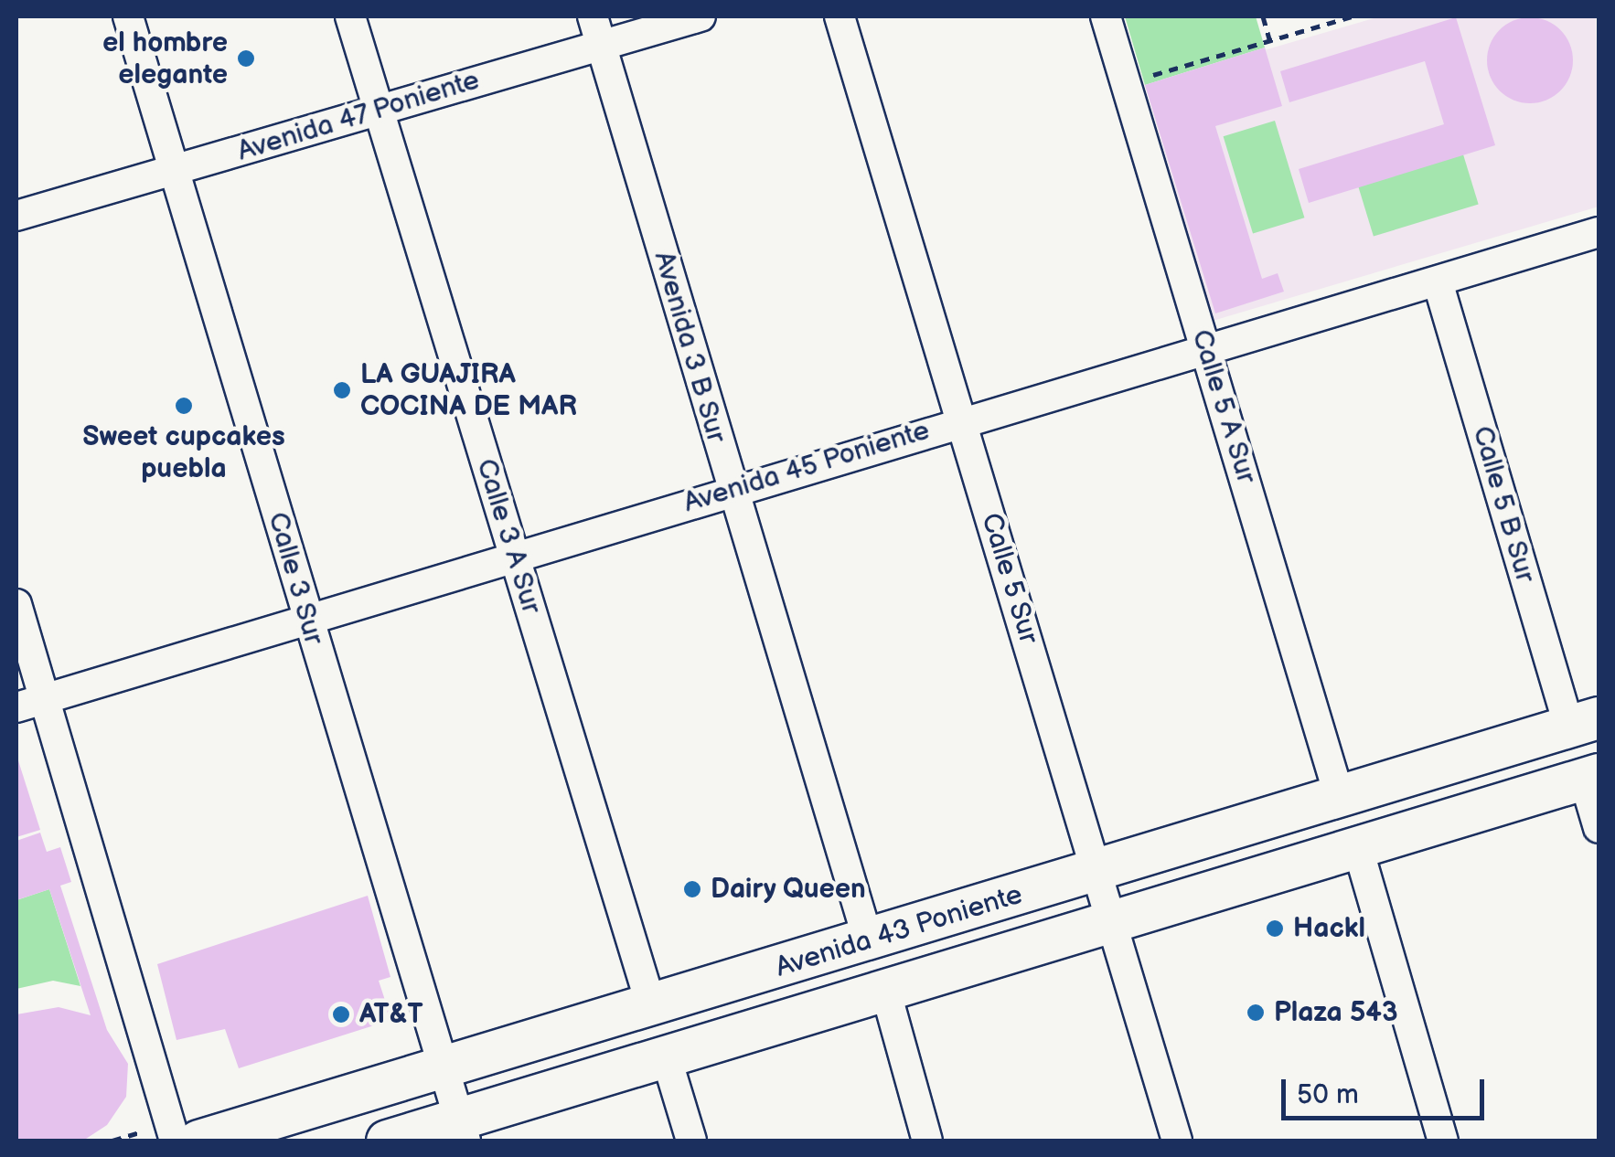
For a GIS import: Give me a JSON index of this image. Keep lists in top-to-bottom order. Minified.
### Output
{"streets":{"main road":["Avenida 43 Poniente"],"street":["Avenida 47 Poniente","Avenida 3 B Sur","Calle 5 A Sur","Avenida 45 Poniente","Calle 5 B Sur","Calle 3 A Sur","Calle 3 Sur","Calle 5 Sur"]},"crossings":[["Avenida 47 Poniente","Avenida 3 B Sur"],["Avenida 47 Poniente","Calle 3 A Sur"],["Avenida 47 Poniente","Calle 3 Sur"],["Avenida 3 B Sur","Avenida 45 Poniente"],["Avenida 3 B Sur","Avenida 43 Poniente"],["Calle 5 A Sur","Avenida 45 Poniente"],["Calle 5 A Sur","Avenida 43 Poniente"],["Avenida 45 Poniente","Calle 5 B Sur"],["Avenida 45 Poniente","Calle 3 A Sur"],["Avenida 45 Poniente","Calle 3 Sur"],["Avenida 45 Poniente","Calle 5 Sur"],["Calle 5 B Sur","Avenida 43 Poniente"],["Calle 3 A Sur","Avenida 43 Poniente"],["Calle 3 Sur","Avenida 43 Poniente"],["Calle 5 Sur","Avenida 43 Poniente"]],"places":["el hombre elegante","LA GUAJIRA COCINA DE MAR","Sweet cupcakes puebla","Dairy Queen","Hackl","Plaza 543","AT&T"],"scale_bar":"50 m"}
